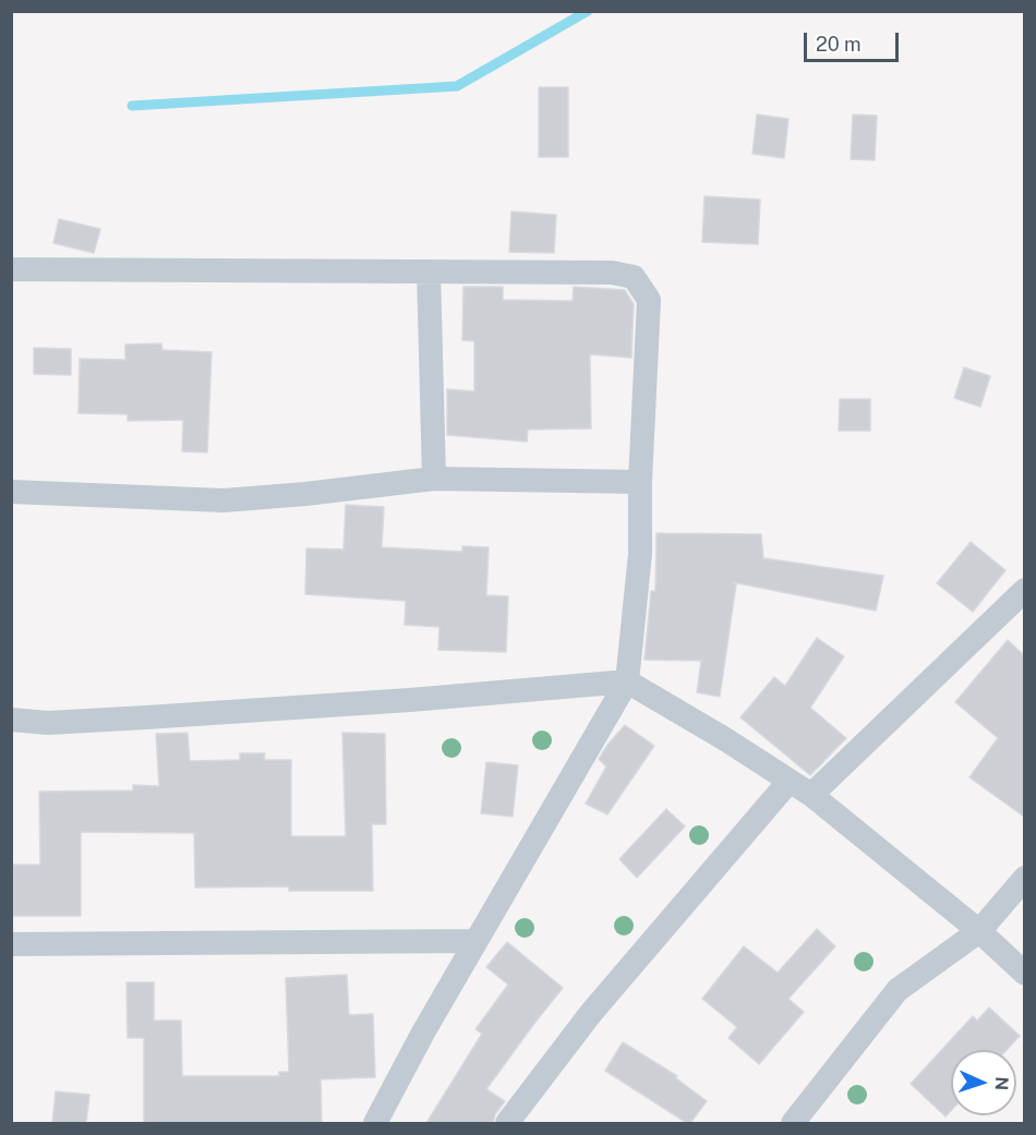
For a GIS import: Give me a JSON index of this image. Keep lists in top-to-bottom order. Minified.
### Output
{"scale_bar":"20 m","north":"right"}
